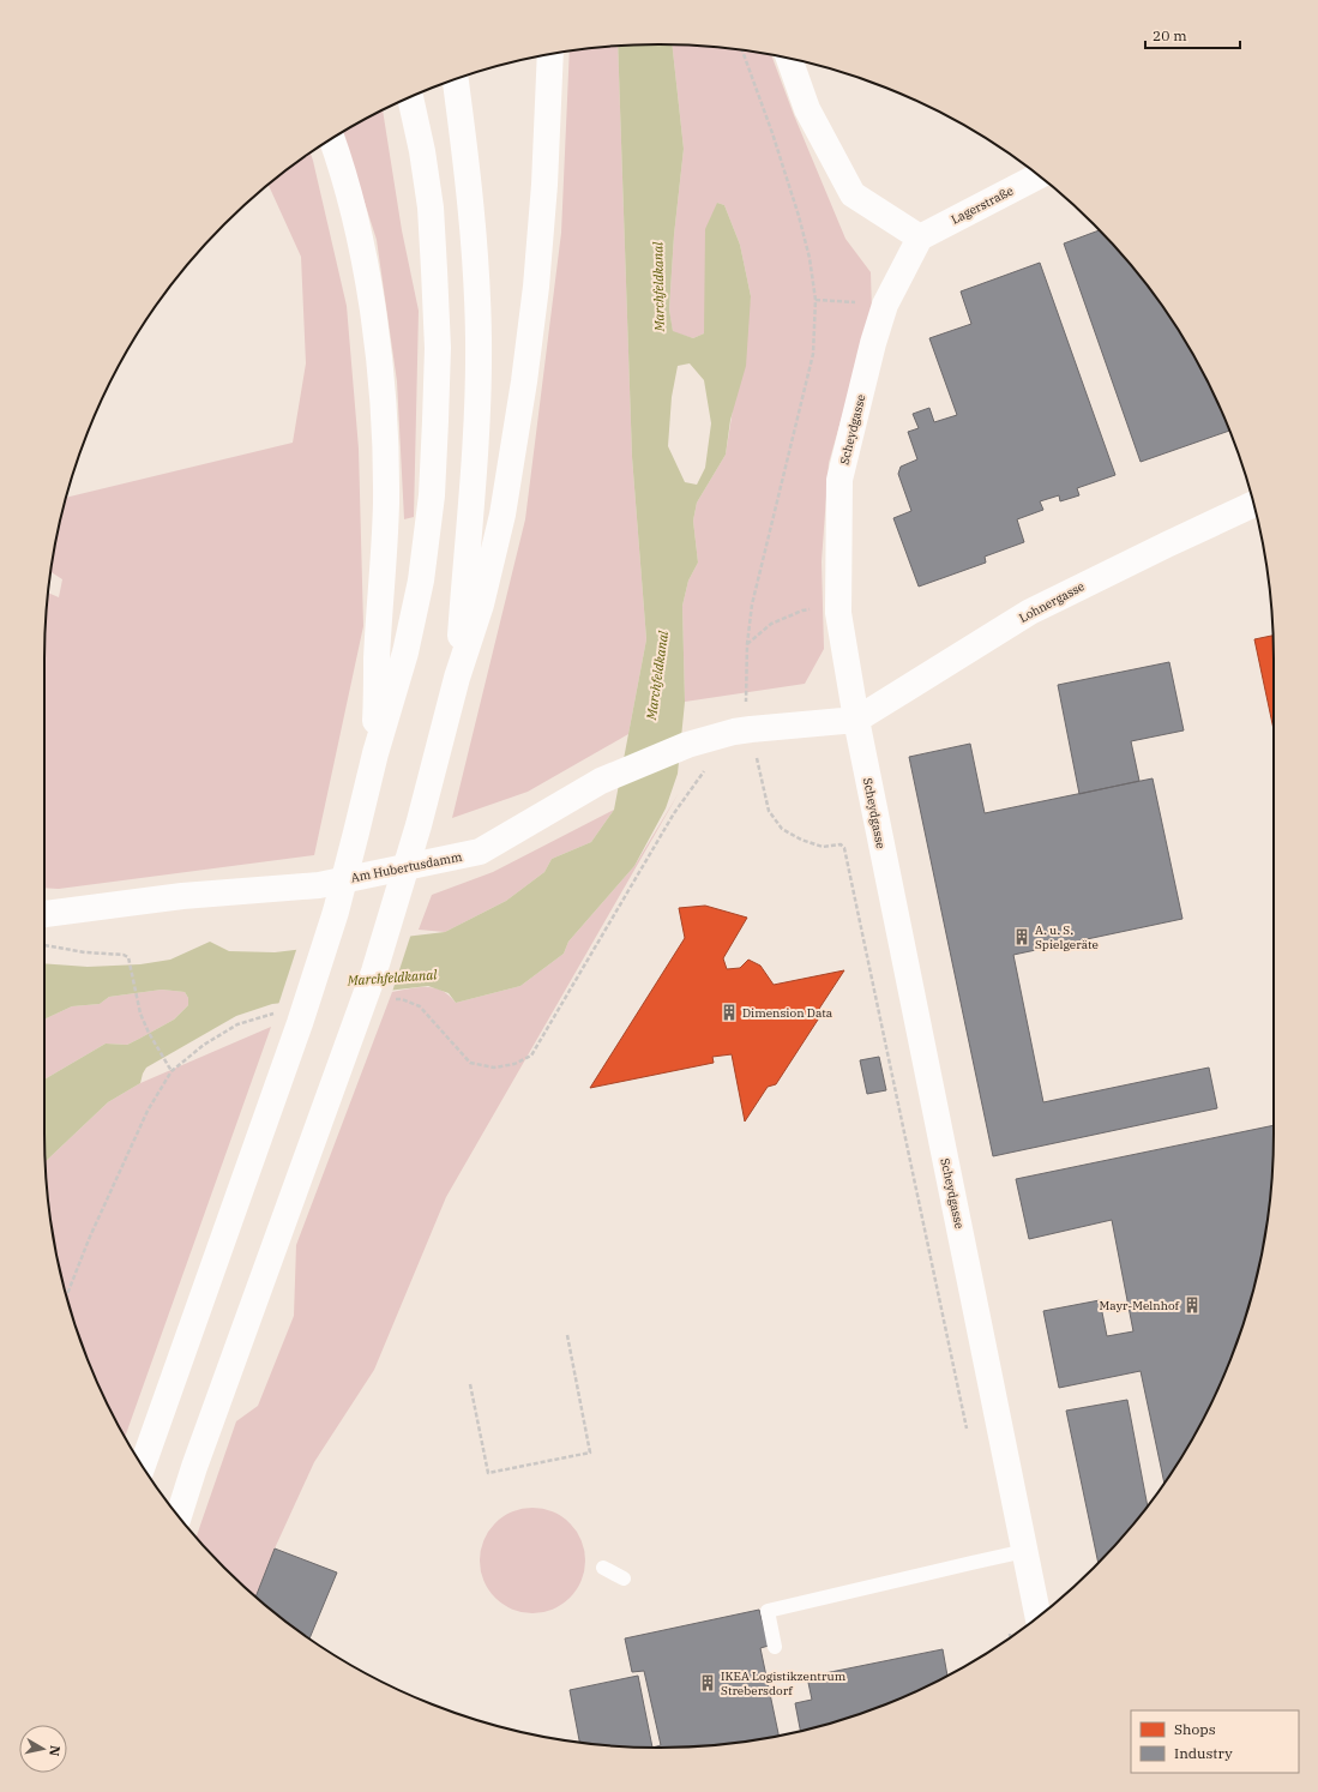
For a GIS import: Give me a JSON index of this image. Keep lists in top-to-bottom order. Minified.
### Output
{"streets":{"main road":["Lagerstraße","Scheydgasse","Lohnergasse","Am Hubertusdamm"]},"crossings":[["Lagerstraße","Scheydgasse"],["Scheydgasse","Lohnergasse"],["Scheydgasse","Am Hubertusdamm"],["Lohnergasse","Am Hubertusdamm"]],"water":["Marchfeldkanal"],"places":{"building":["A. u. S. Spielgeräte","Dimension Data","Mayr-Melnhof","IKEA Logistikzentrum Strebersdorf"]},"legend":["Shops","Industry"],"scale_bar":"20 m","north":"right"}
